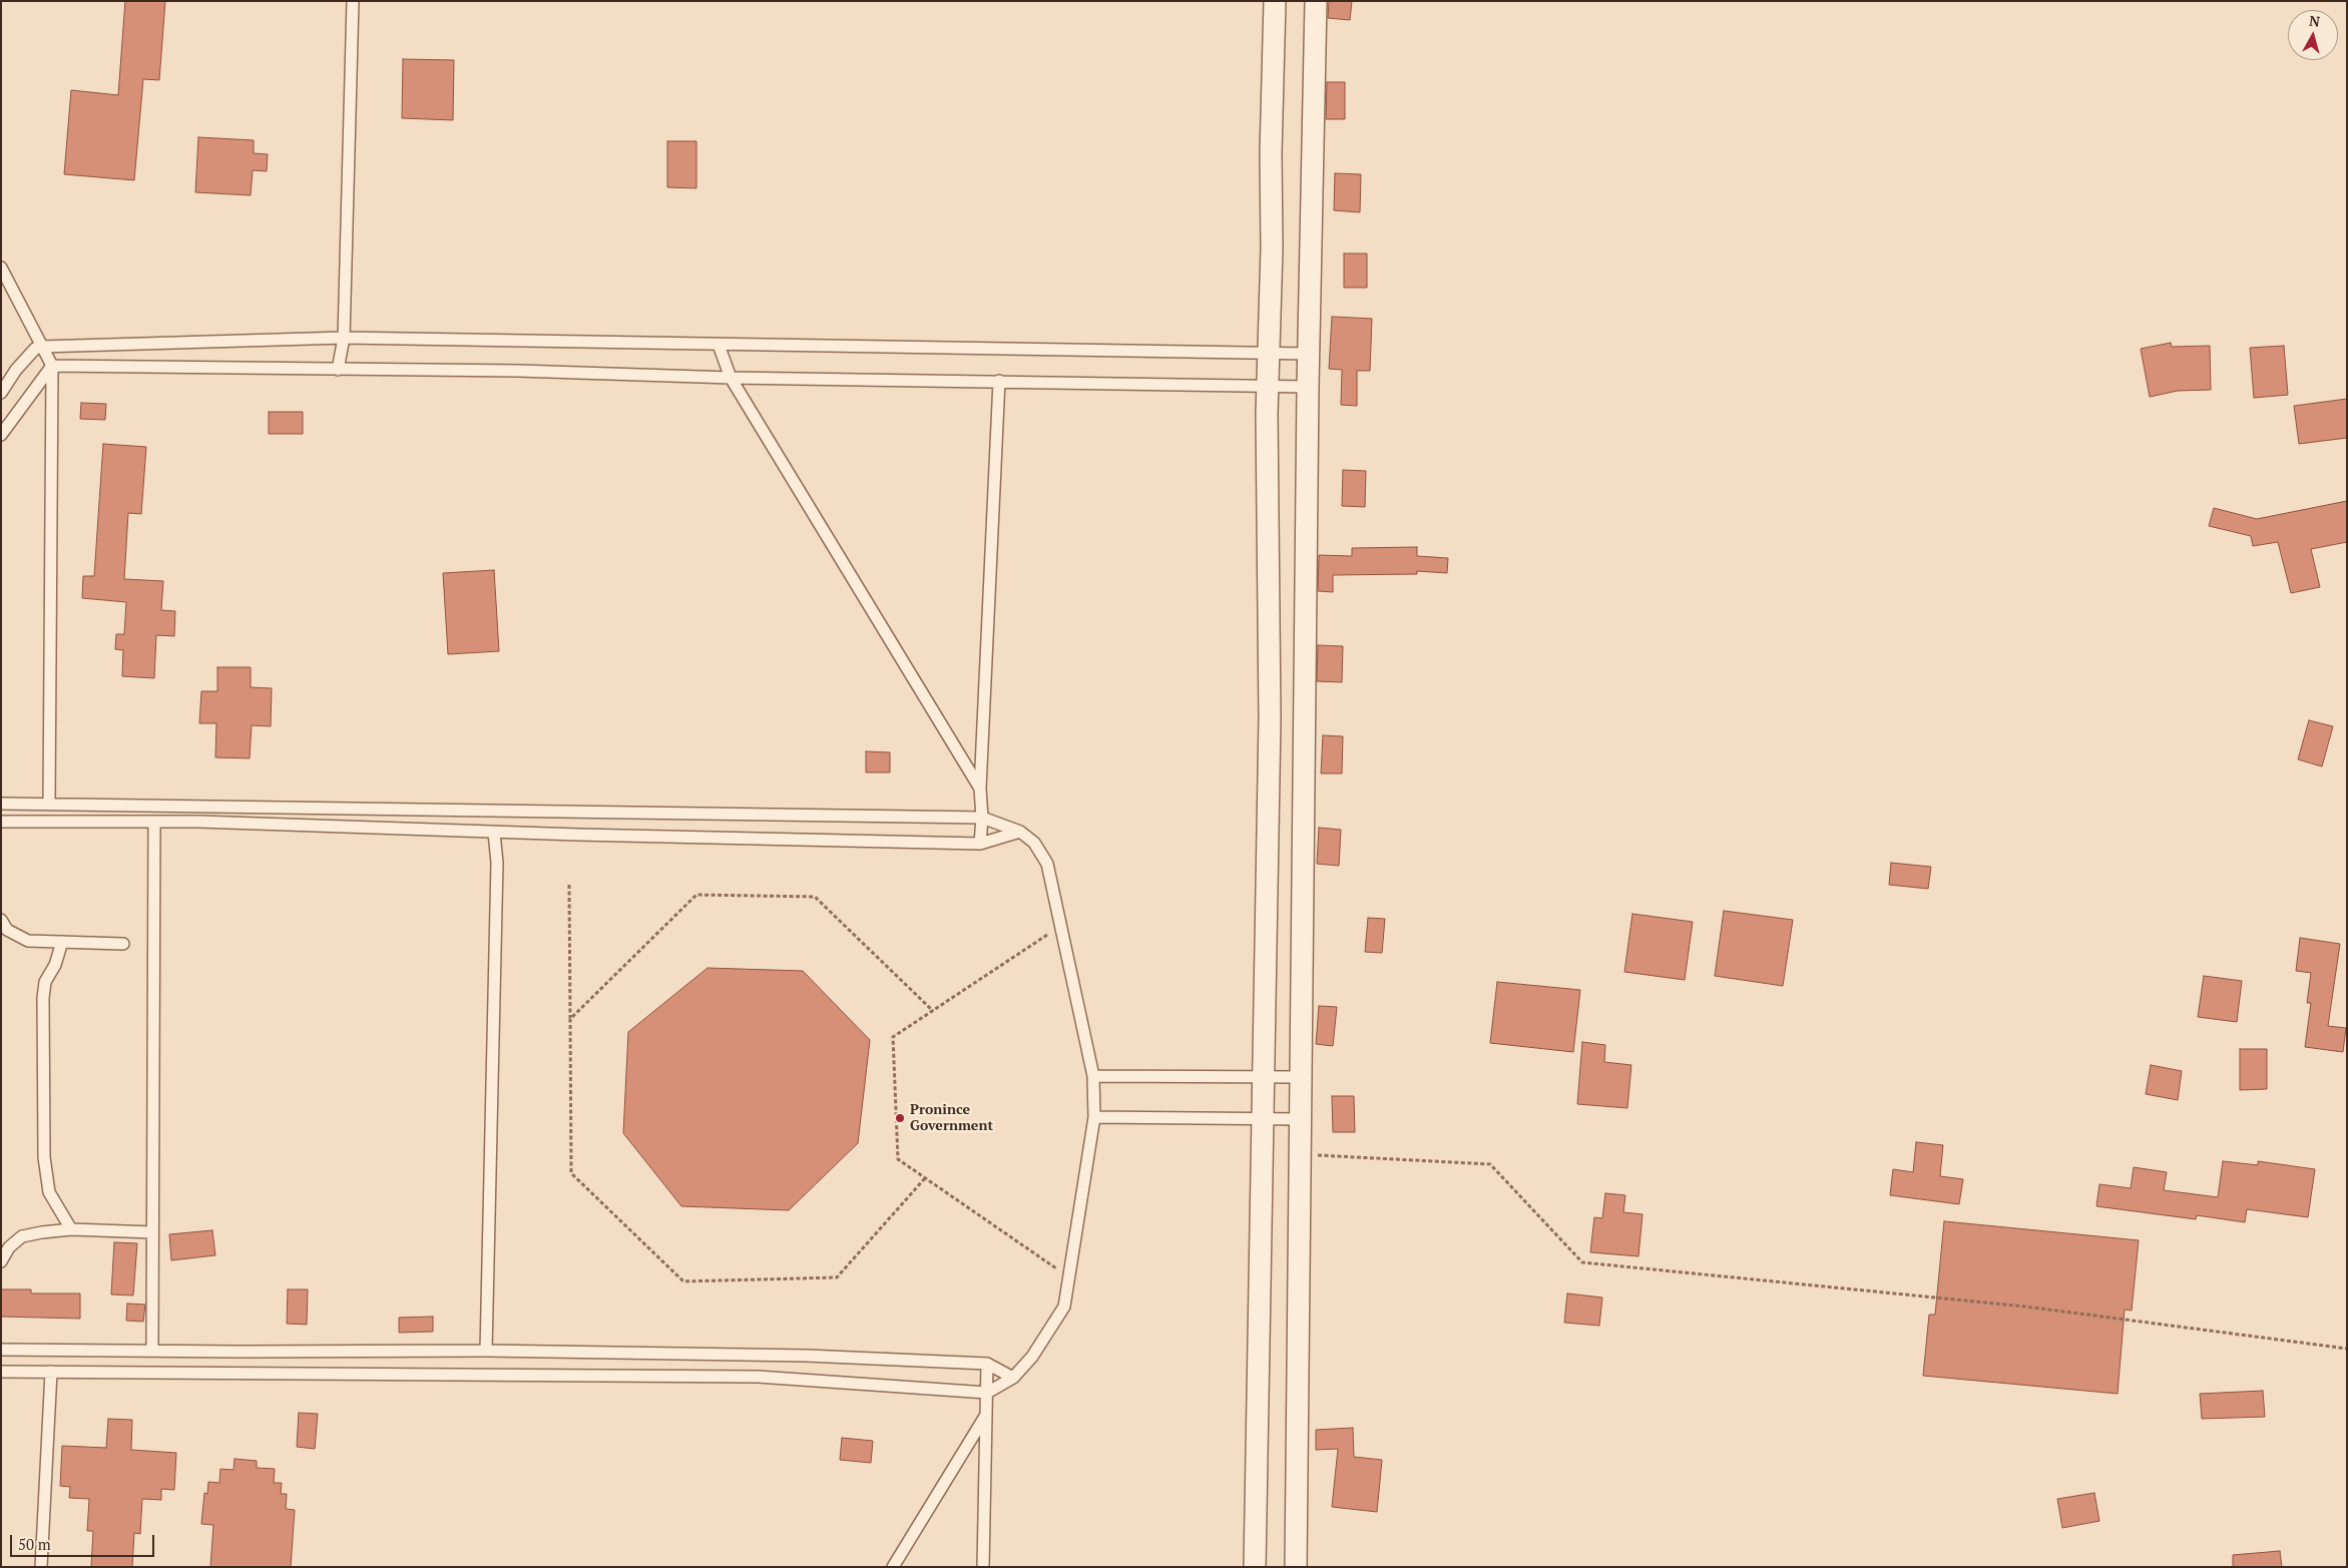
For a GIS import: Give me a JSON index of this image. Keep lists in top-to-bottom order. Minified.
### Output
{"places":["Pronince Government"],"scale_bar":"50 m","north":"top"}
